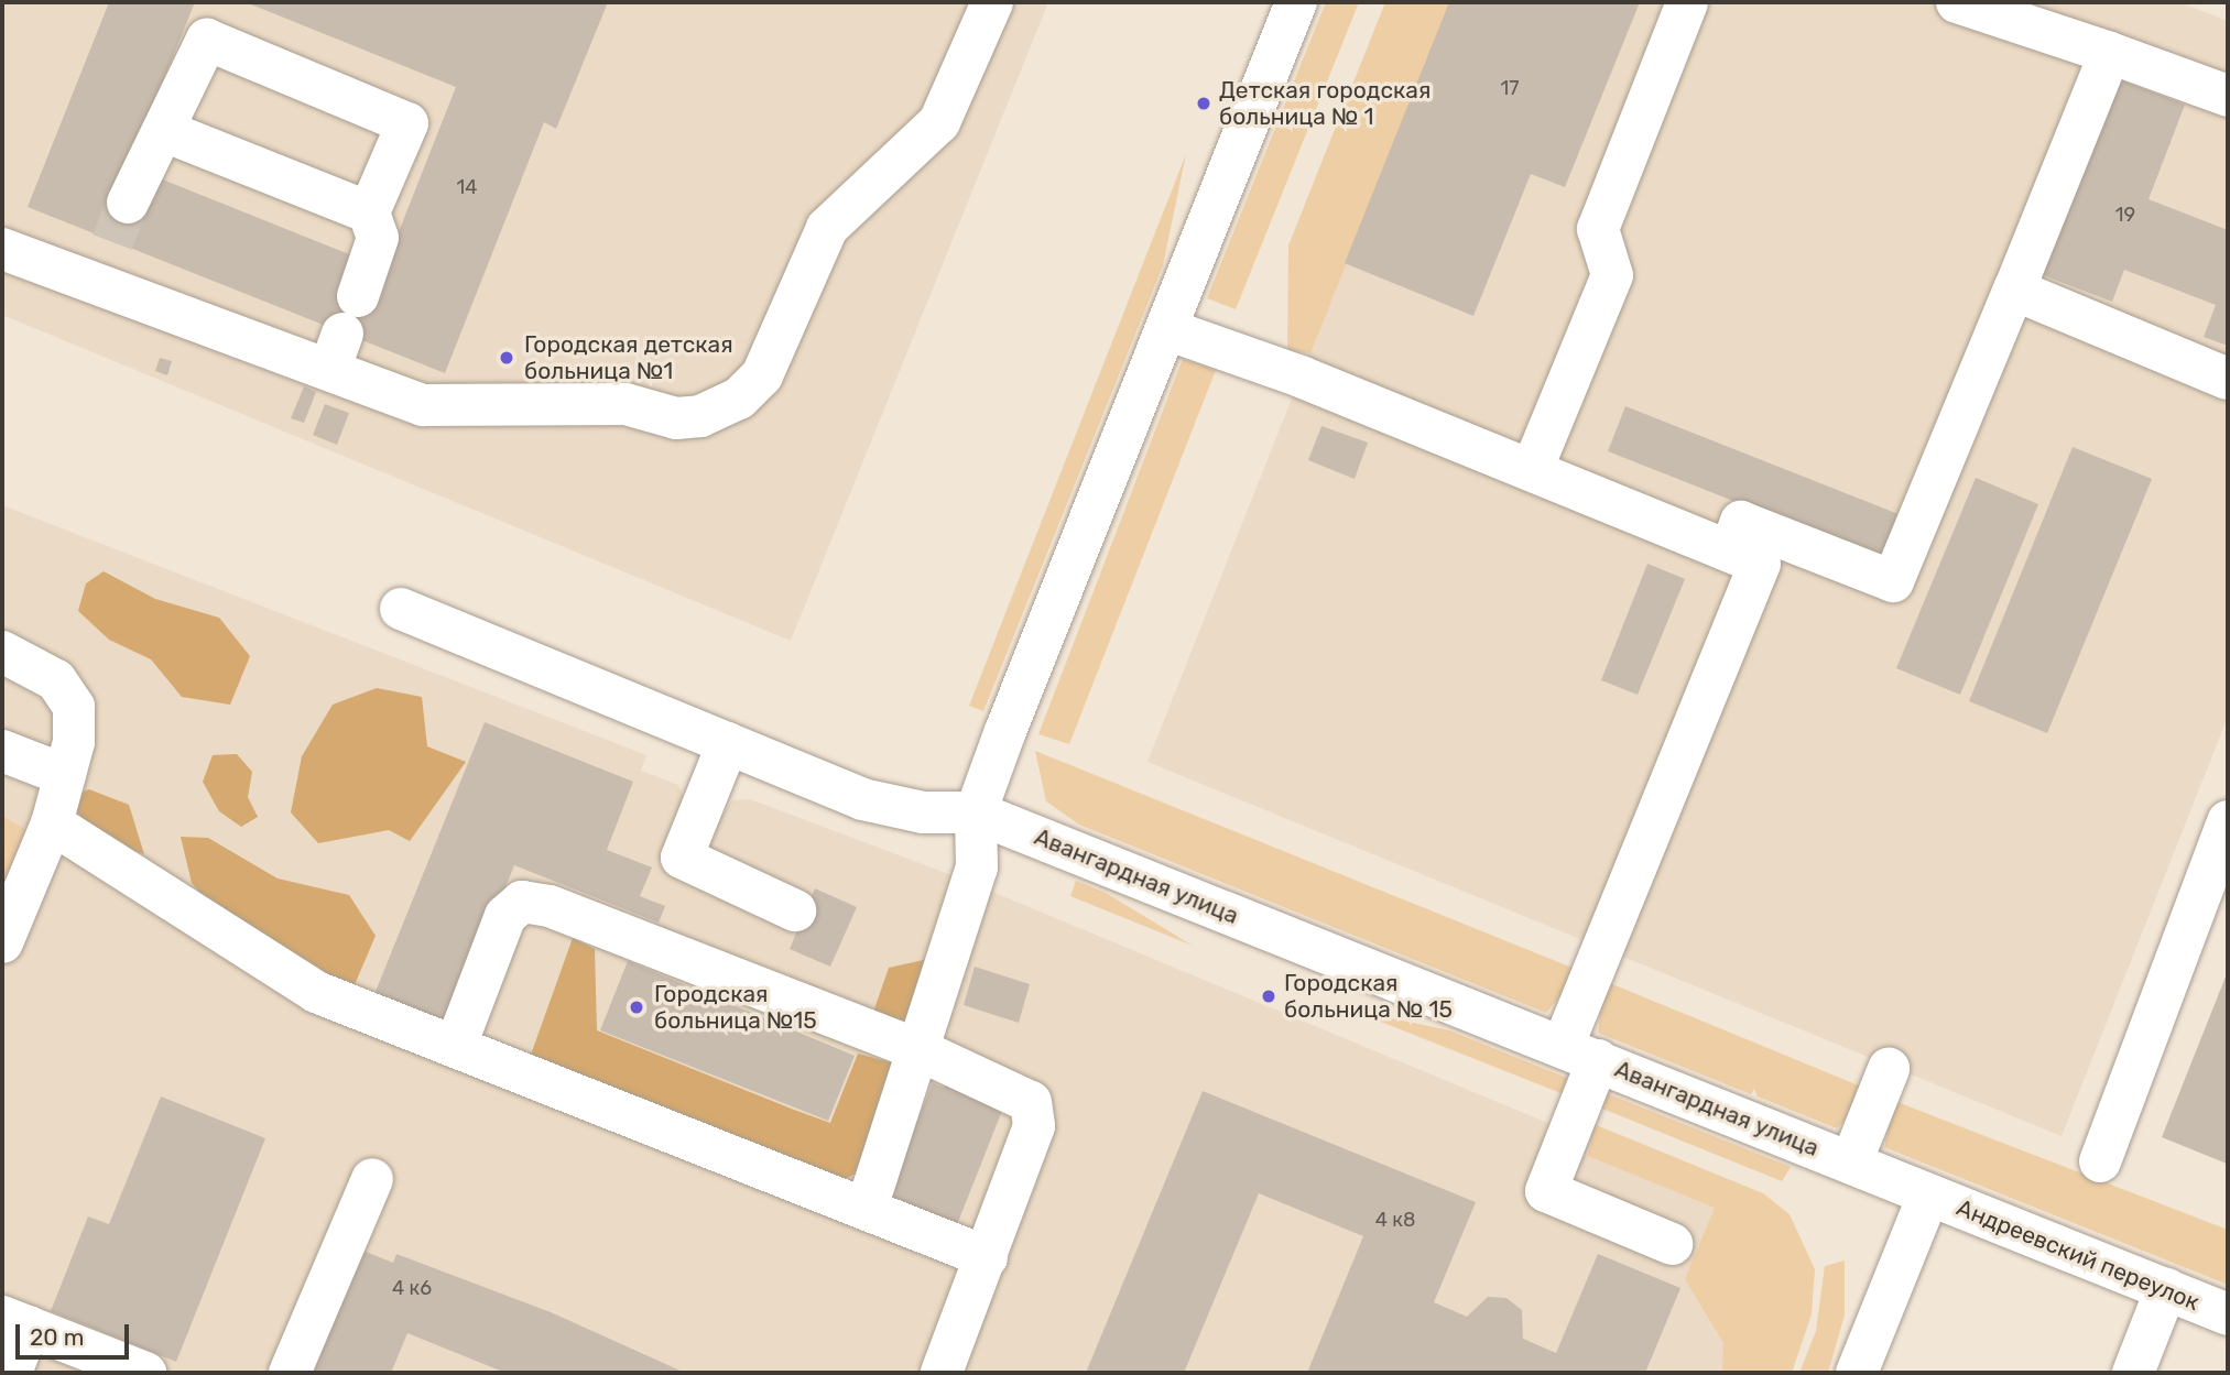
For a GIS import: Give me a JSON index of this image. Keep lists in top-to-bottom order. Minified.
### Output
{"streets":{"street":["Авангардная улица","Андреевский переулок"]},"crossings":[["Авангардная улица","Андреевский переулок"]],"places":["Детская городская больница № 1","Городская детская больница №1","Городская больница № 15","Городская больница №15"],"house_numbers":["17","14","19","4 к8","4 к6"],"scale_bar":"20 m"}
